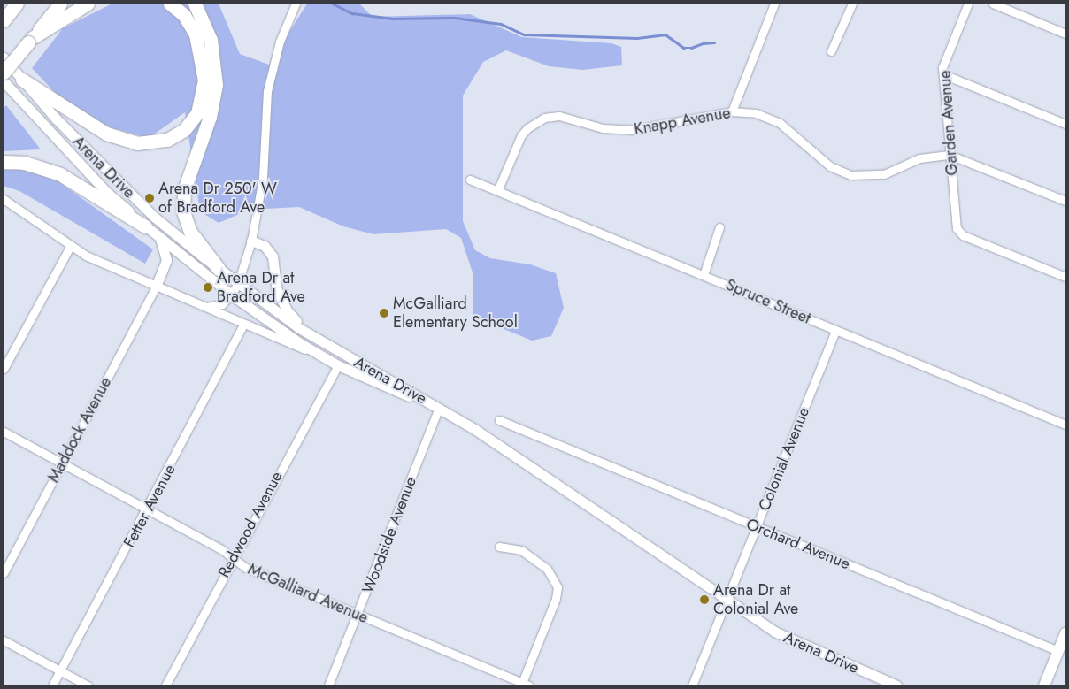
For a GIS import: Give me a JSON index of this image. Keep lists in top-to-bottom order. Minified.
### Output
{"streets":{"main road":["Arena Drive"],"street":["Knapp Avenue","Garden Avenue","Spruce Street","Maddock Avenue","Colonial Avenue","Fetter Avenue","Redwood Avenue","Woodside Avenue","Orchard Avenue","McGalliard Avenue"]},"crossings":[["Knapp Avenue","Garden Avenue"],["Knapp Avenue","Spruce Street"],["Arena Drive","Colonial Avenue"],["Arena Drive","Redwood Avenue"],["Arena Drive","Woodside Avenue"],["Spruce Street","Colonial Avenue"],["Maddock Avenue","McGalliard Avenue"],["Colonial Avenue","Orchard Avenue"],["Fetter Avenue","McGalliard Avenue"],["Redwood Avenue","McGalliard Avenue"],["Woodside Avenue","McGalliard Avenue"]],"places":["Arena Dr 250' W of Bradford Ave","Arena Dr at Bradford Ave","McGalliard Elementary School","Arena Dr at Colonial Ave"]}
